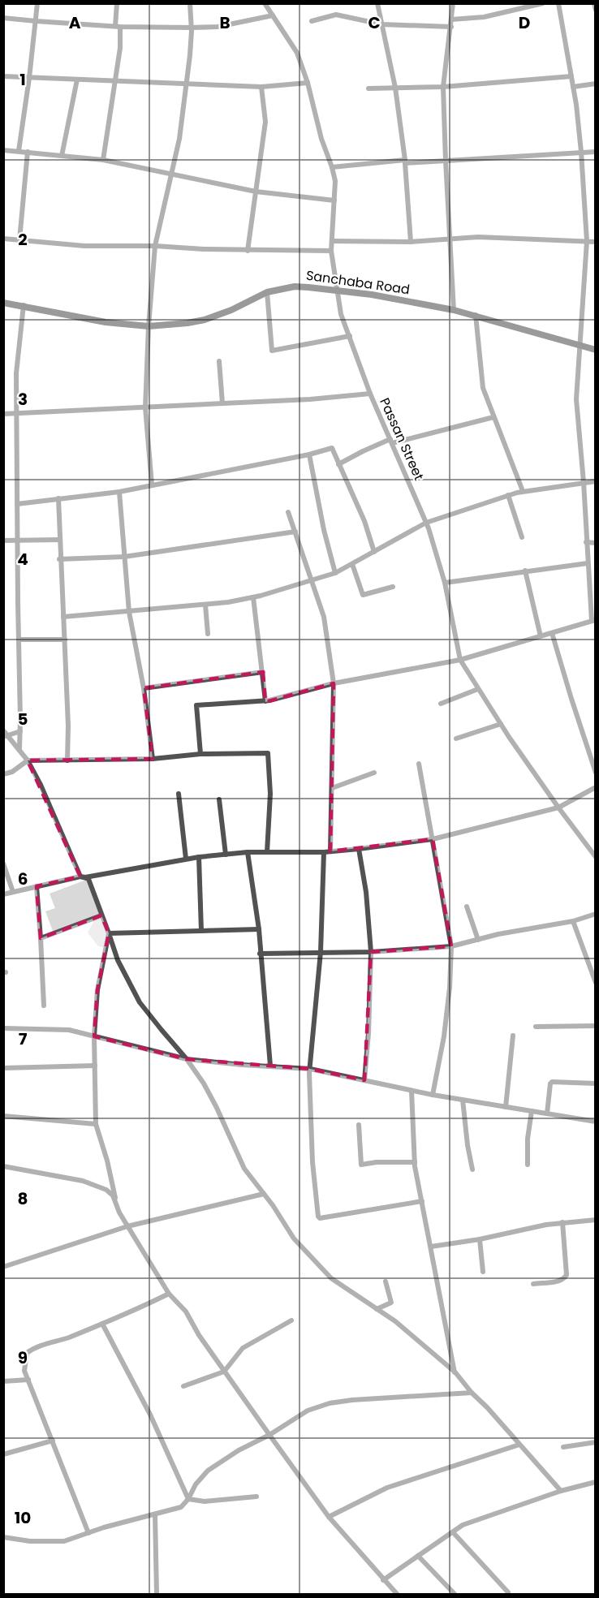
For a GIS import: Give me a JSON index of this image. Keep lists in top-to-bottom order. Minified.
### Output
{"streets":{"street":["Sanchaba Road","Passan Street"]},"crossings":[["Sanchaba Road","Passan Street"]],"grid":{"columns":["A","B","C","D"],"rows":["1","2","3","4","5","6","7","8","9","10"]}}
